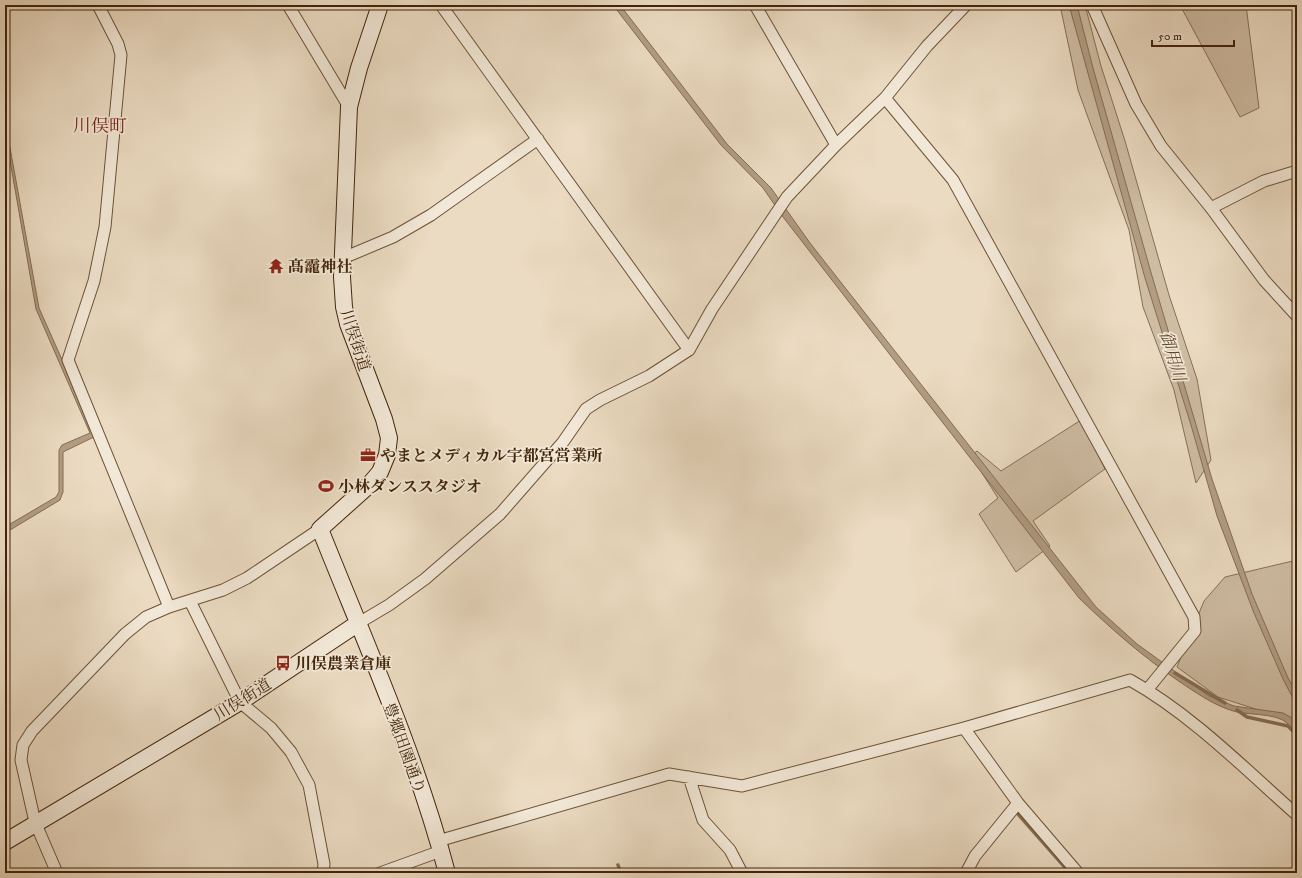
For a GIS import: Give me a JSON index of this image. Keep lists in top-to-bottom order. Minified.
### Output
{"streets":{"main road":["川俣街道","豊郷田園通り"]},"crossings":[["川俣街道","豊郷田園通り"]],"districts":["川俣町"],"water":["御用川"],"places":{"temple":["髙靇神社"],"office":["やまとメディカル宇都宮営業所"],"sports":["小林ダンススタジオ"],"bus stop":["川俣農業倉庫"]},"scale_bar":"50 m"}
